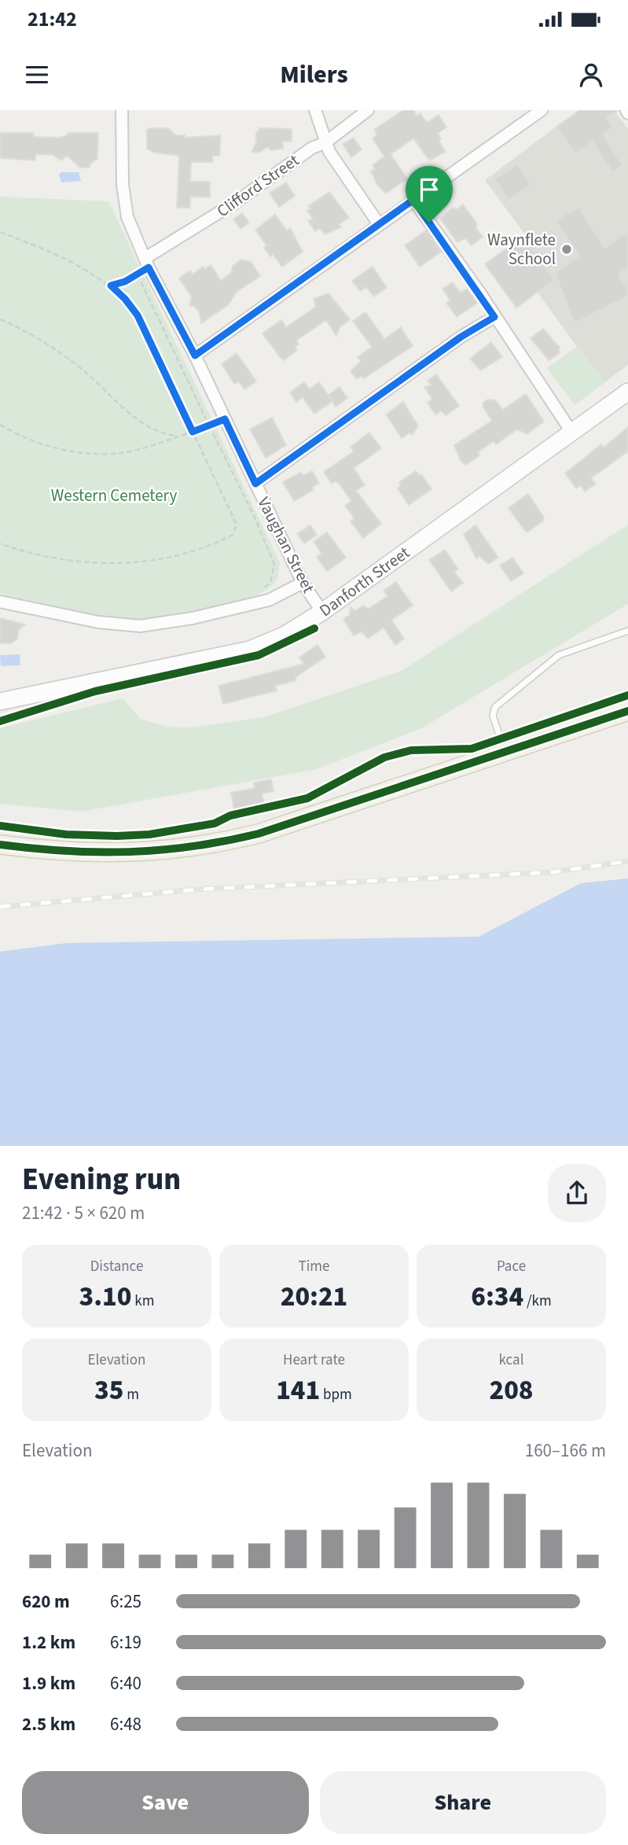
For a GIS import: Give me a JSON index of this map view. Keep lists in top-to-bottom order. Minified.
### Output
{"streets":{"street":["Clifford Street","Vaughan Street","Danforth Street"]},"crossings":[["Clifford Street","Vaughan Street"],["Vaughan Street","Danforth Street"]],"parks":["Western Cemetery"],"places":["Waynflete School"],"page":{"status":"21:42","header":"Milers","heading":["Evening run","21:42 · 5 × 620 m"],"stats":[["Distance","3.10 km"],["Time","20:21"],["Pace","6:34 /km"],["Elevation","35 m"],["Heart rate","141 bpm"],["kcal","208"]],"chart":["Elevation","160–166 m"],"list":[{"name":"620 m","note":"6:25"},{"name":"1.2 km","note":"6:19"},{"name":"1.9 km","note":"6:40"},{"name":"2.5 km","note":"6:48"}],"buttons":["Save","Share"]}}
